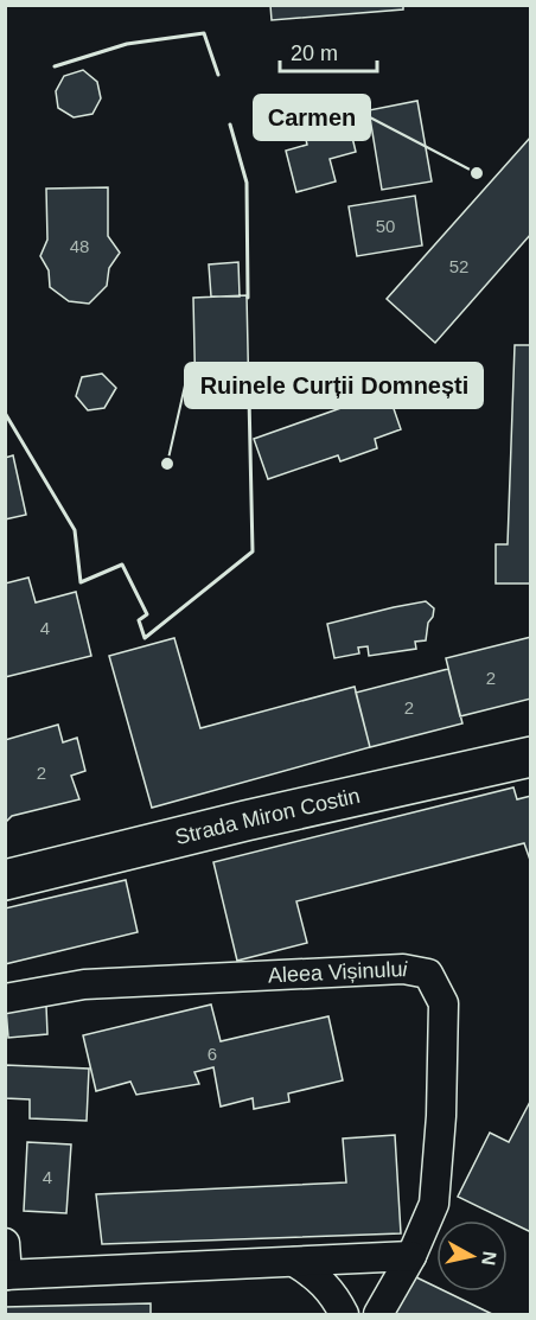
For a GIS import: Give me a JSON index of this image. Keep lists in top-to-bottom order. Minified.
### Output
{"streets":{"street":["Strada Miron Costin","Aleea Vișinului"]},"places":["Carmen","Ruinele Curții Domnești"],"house_numbers":["50","48","52","4","2","2","2","6","4"],"scale_bar":"20 m","north":"right"}
